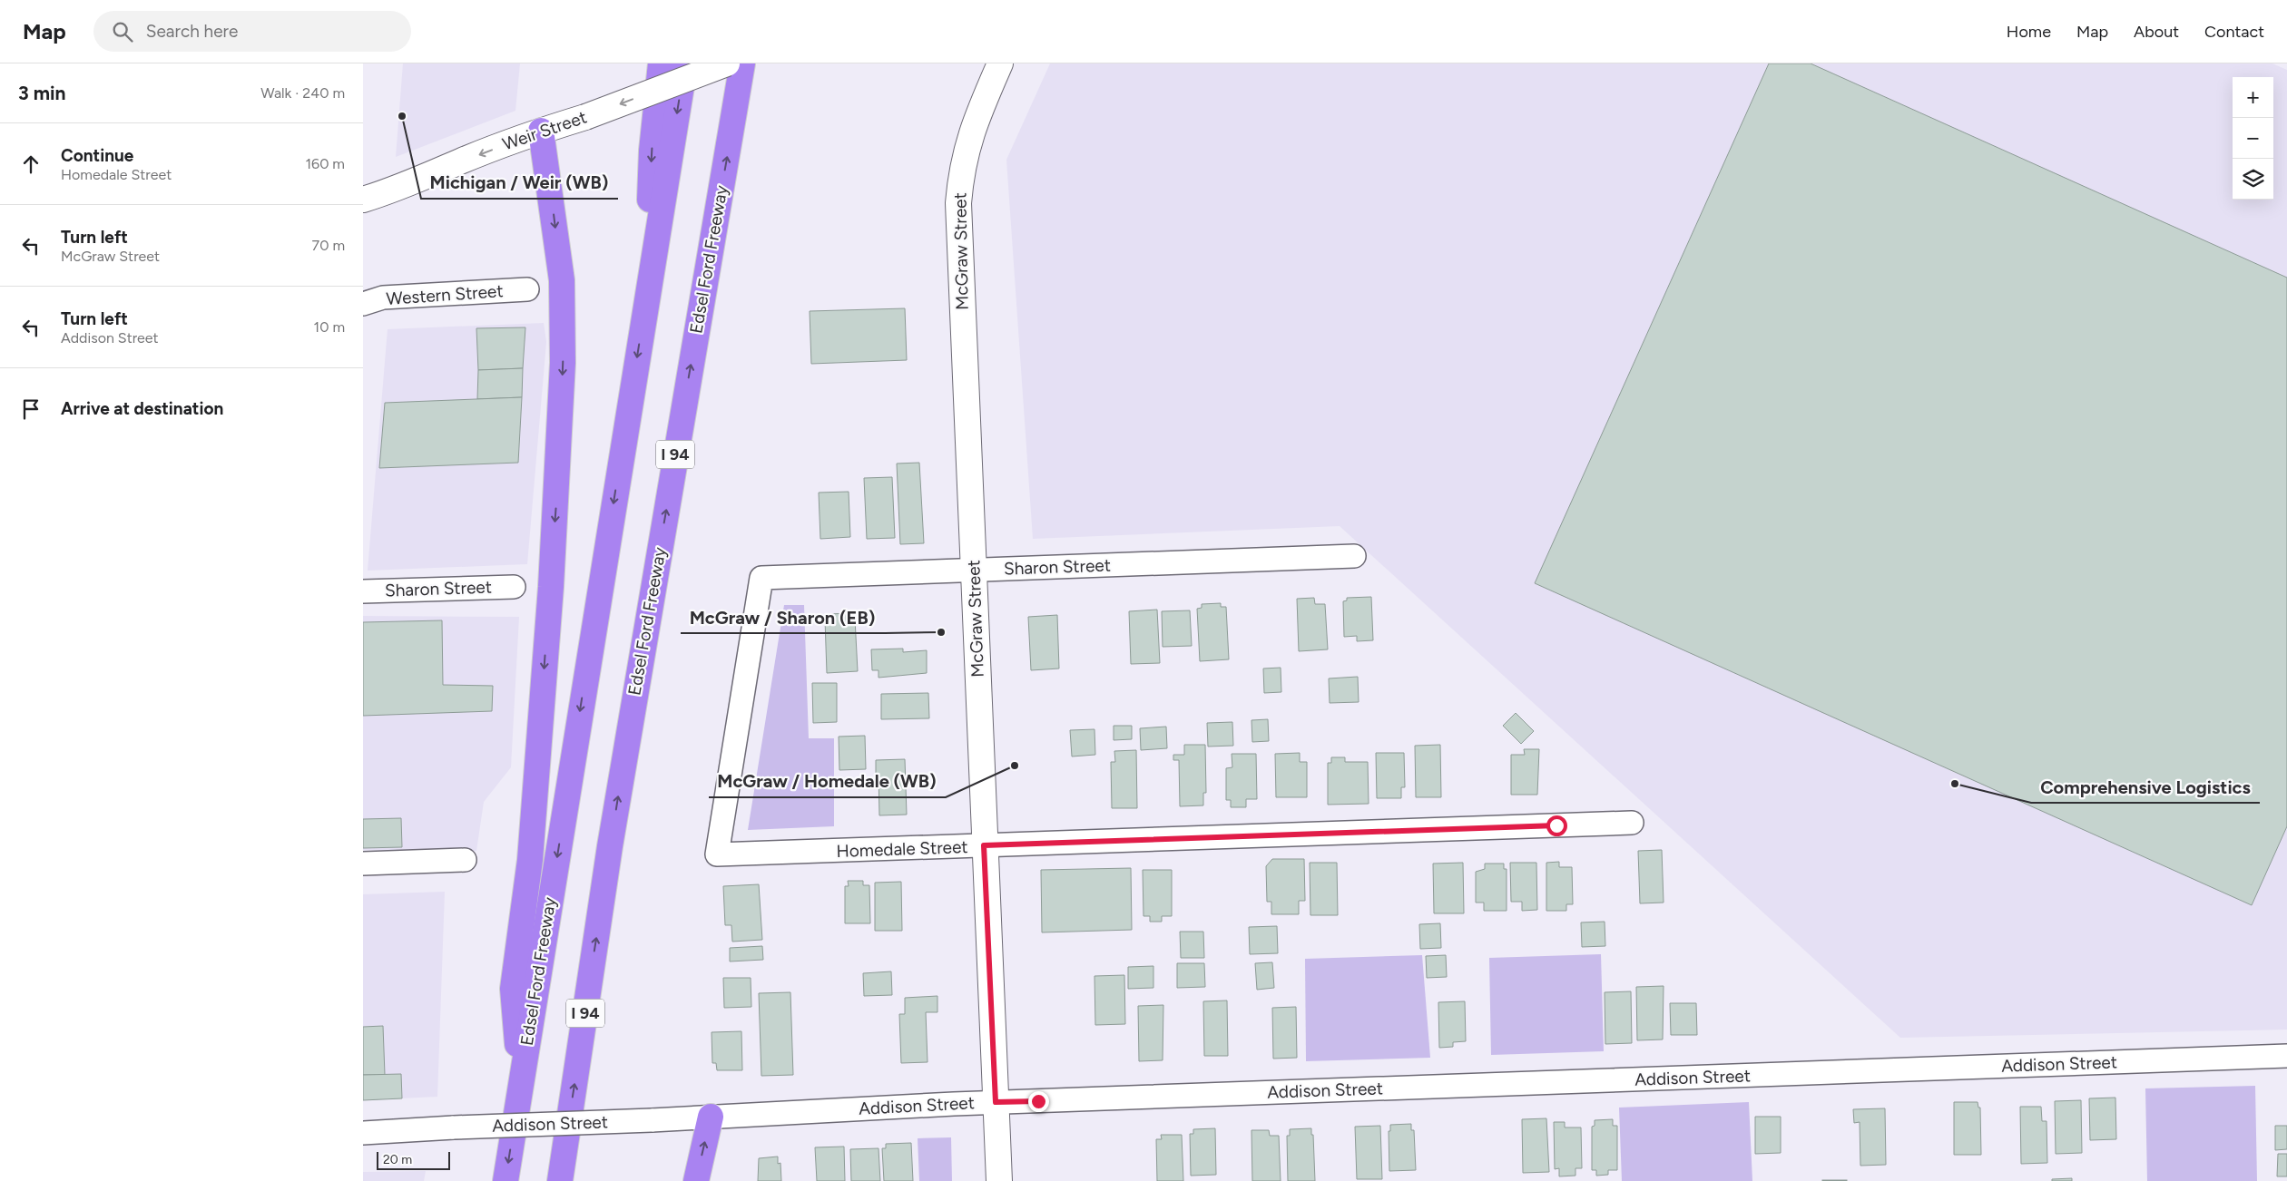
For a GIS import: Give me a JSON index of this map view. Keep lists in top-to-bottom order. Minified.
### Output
{"streets":{"highway":["Edsel Ford Freeway","I 94"],"street":["Weir Street","McGraw Street","Western Street","Sharon Street","Homedale Street","Addison Street"]},"crossings":[["McGraw Street","Sharon Street"],["McGraw Street","Homedale Street"],["McGraw Street","Addison Street"],["Sharon Street","Homedale Street"]],"one_way":["Weir Street"],"places":["Michigan / Weir (WB)","McGraw / Sharon (EB)","McGraw / Homedale (WB)","Comprehensive Logistics"],"scale_bar":"20 m","page":{"header":"Map","search":"Search here","nav":["Home","Map","About","Contact"],"heading":["3 min","Walk · 240 m"],"map_buttons":["+","−"],"list":[["Continue","Homedale Street","160 m"],["Turn left","McGraw Street","70 m"],["Turn left","Addison Street","10 m"],"Arrive at destination"],"scale":"20 m"}}
